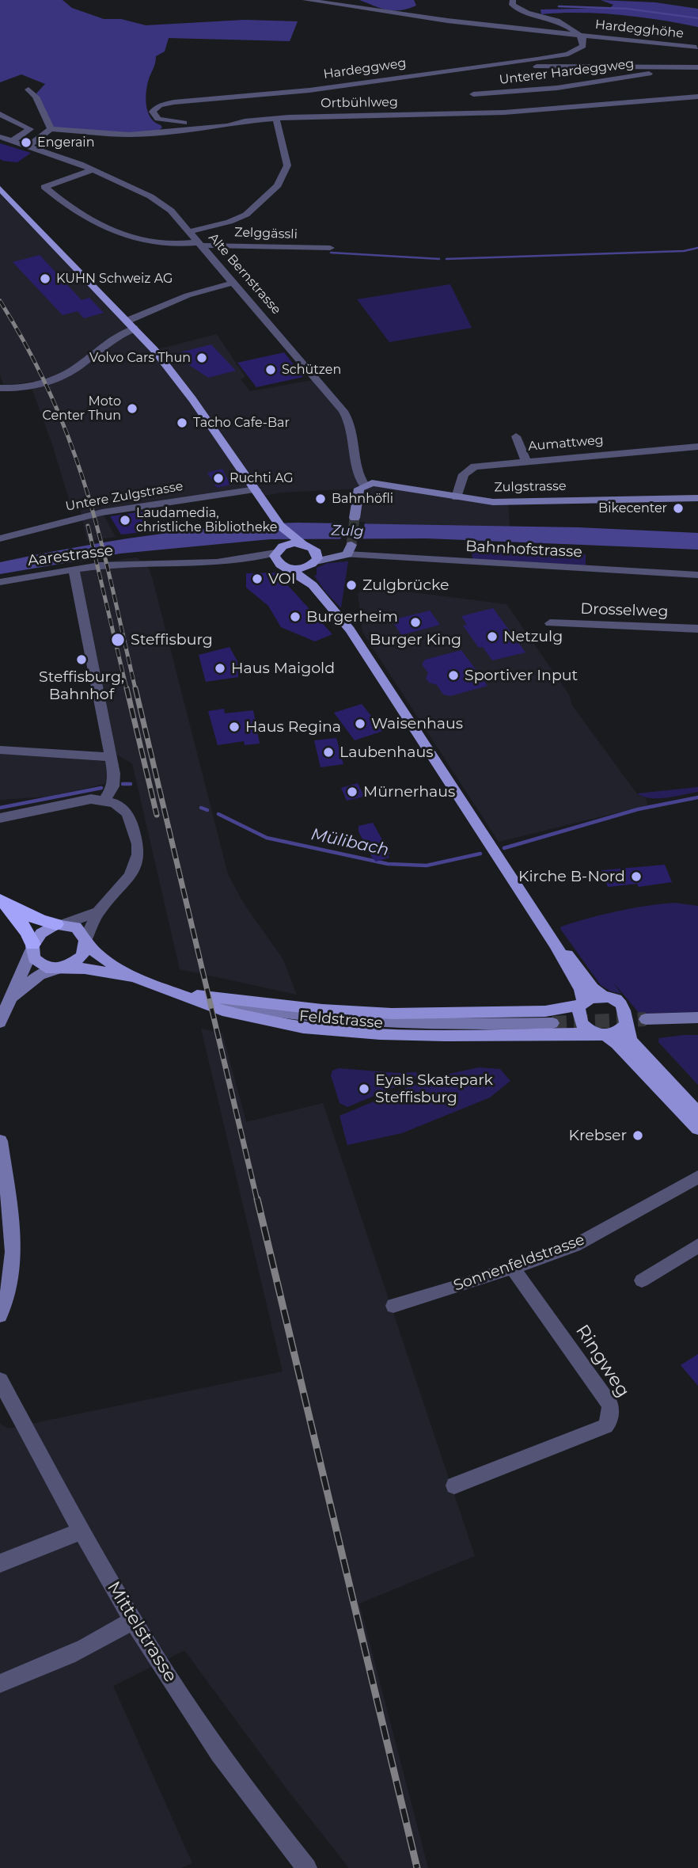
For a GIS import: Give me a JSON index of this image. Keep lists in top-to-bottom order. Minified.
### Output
{"streets":{"main road":["Zulgstrasse","Feldstrasse"],"street":["Hardegghöhe","Hardeggweg","Unterer Hardeggweg","Ortbühlweg","Zelggässli","Alte Bernstrasse","Aumattweg","Untere Zulgstrasse","Bahnhofstrasse","Aarestrasse","Drosselweg","Sonnenfeldstrasse","Ringweg","Mittelstrasse"]},"crossings":[["Hardegghöhe","Hardeggweg"],["Hardeggweg","Unterer Hardeggweg"],["Hardeggweg","Ortbühlweg"],["Zelggässli","Alte Bernstrasse"],["Alte Bernstrasse","Zulgstrasse"],["Aumattweg","Zulgstrasse"],["Sonnenfeldstrasse","Ringweg"]],"water":["Zulg","Mülibach"],"places":["Engerain","KUHN Schweiz AG","Volvo Cars Thun","Schützen","Moto Center Thun","Tacho Cafe-Bar","Ruchti AG","Bahnhöfli","Bikecenter","Laudamedia, christliche Bibliotheke","VOI","Zulgbrücke","Burgerheim","Burger King","Netzulg","Steffisburg","Steffisburg, Bahnhof","Haus Maigold","Sportiver Input","Waisenhaus","Haus Regina","Laubenhaus","Mürnerhaus","Kirche B-Nord","Eyals Skatepark Steffisburg","Krebser"]}
